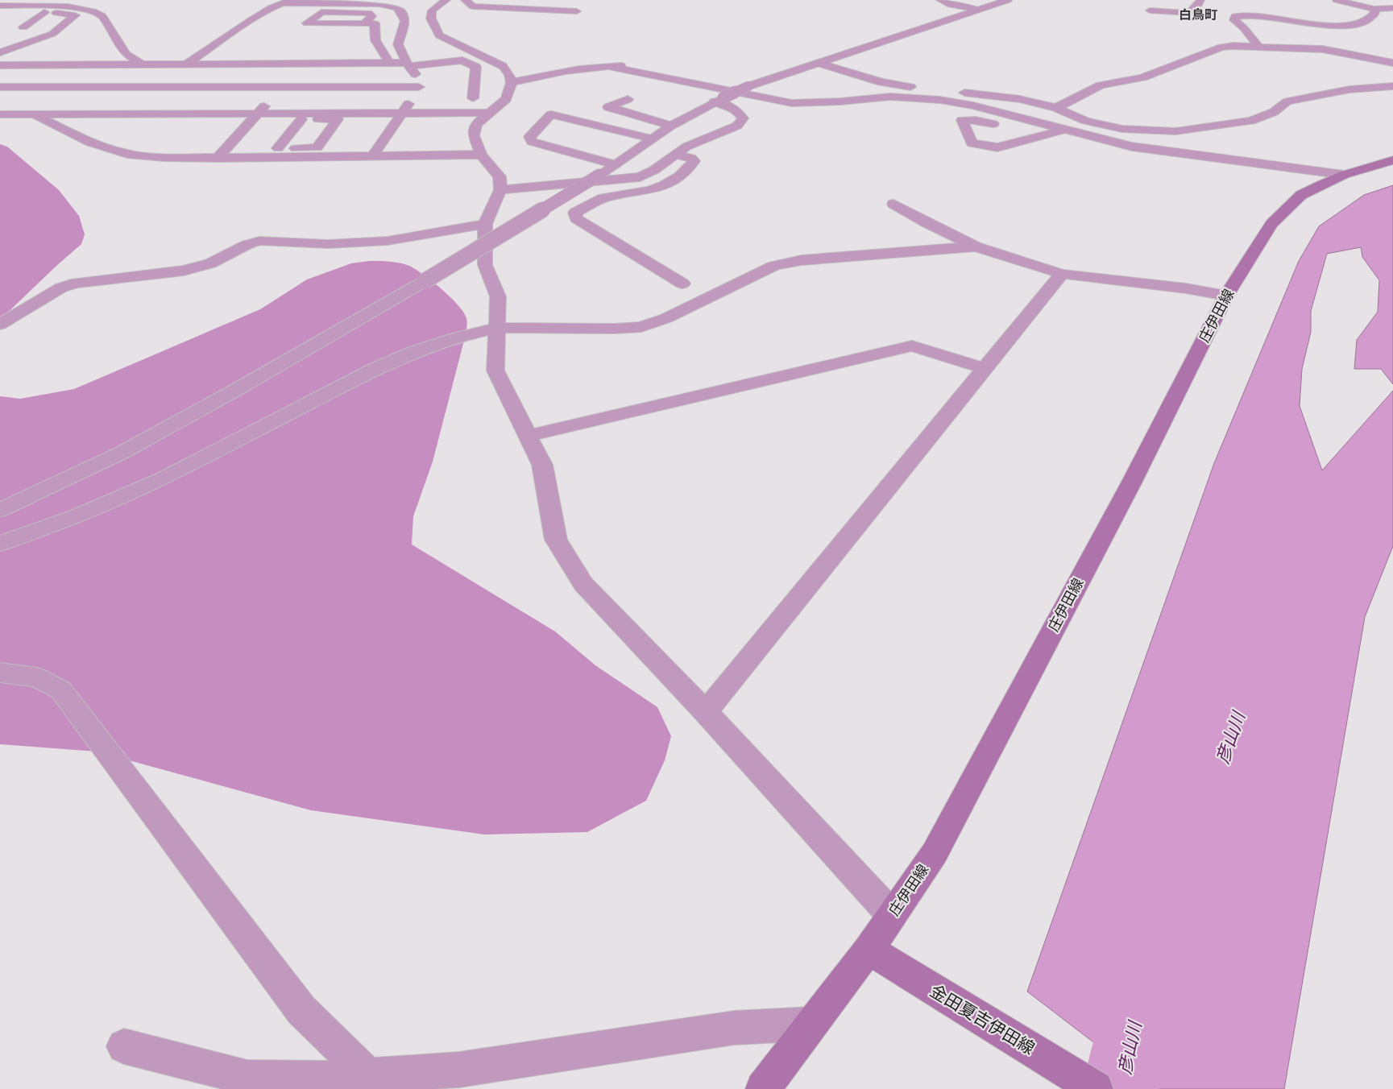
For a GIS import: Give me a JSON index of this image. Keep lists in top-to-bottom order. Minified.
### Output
{"streets":{"main road":["庄伊田線","金田夏吉伊田線"]},"crossings":[["庄伊田線","金田夏吉伊田線"]],"districts":["白鳥町"],"water":["彦山川"]}
